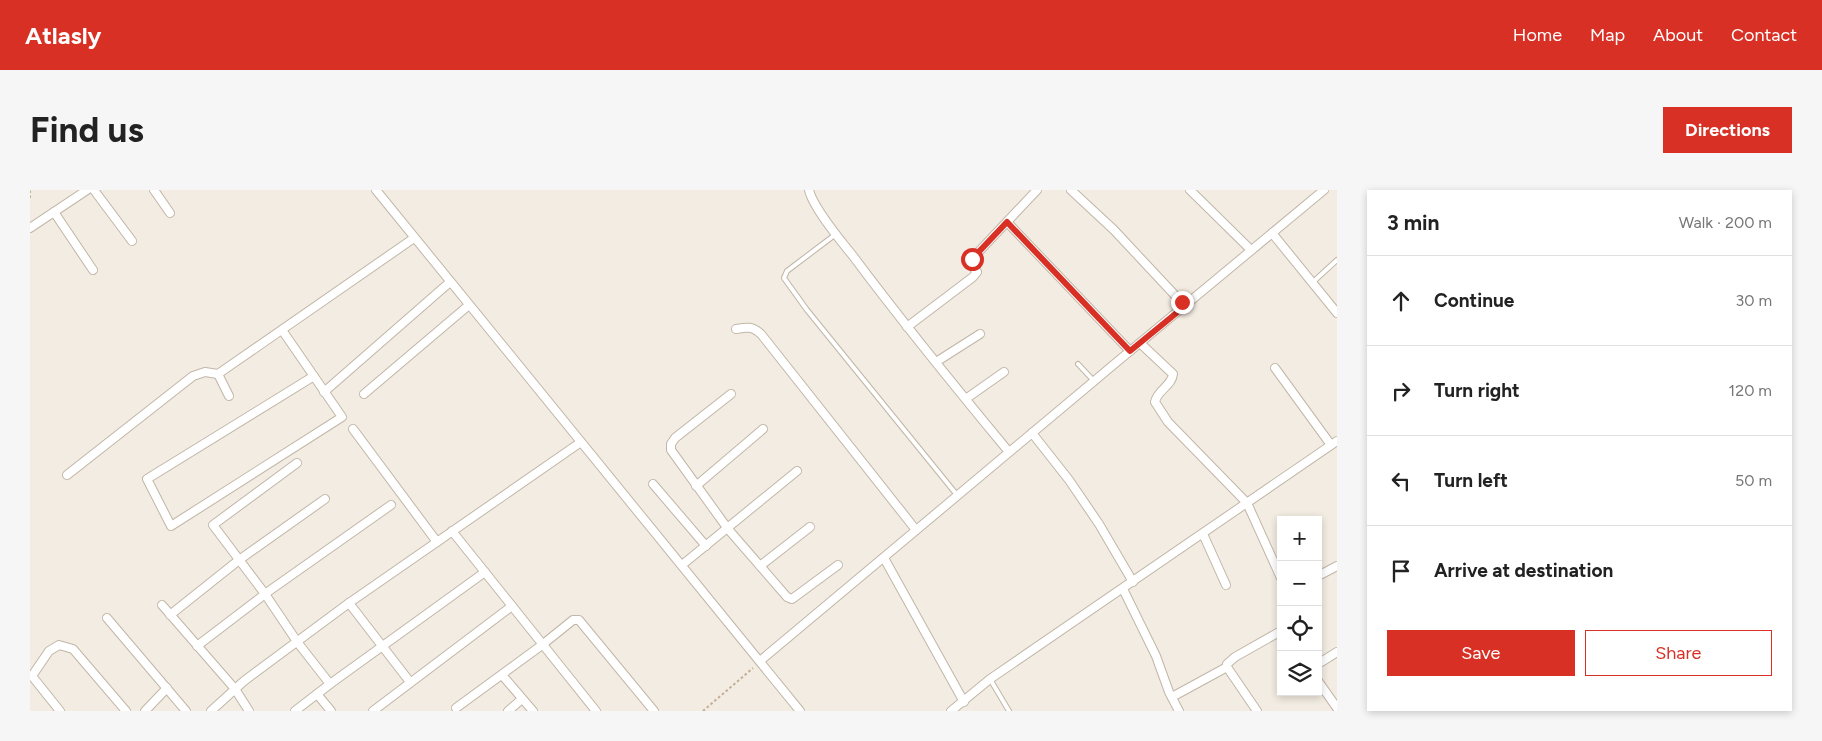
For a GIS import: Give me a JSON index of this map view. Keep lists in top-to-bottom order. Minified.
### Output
{"page":{"header":"Atlasly","nav":["Home","Map","About","Contact"],"buttons":["Directions",["Save","Share"]],"title":"Find us","heading":["3 min","Walk · 200 m"],"list":[["Continue","30 m"],["Turn right","120 m"],["Turn left","50 m"],"Arrive at destination"],"map_buttons":["+","−"]}}
